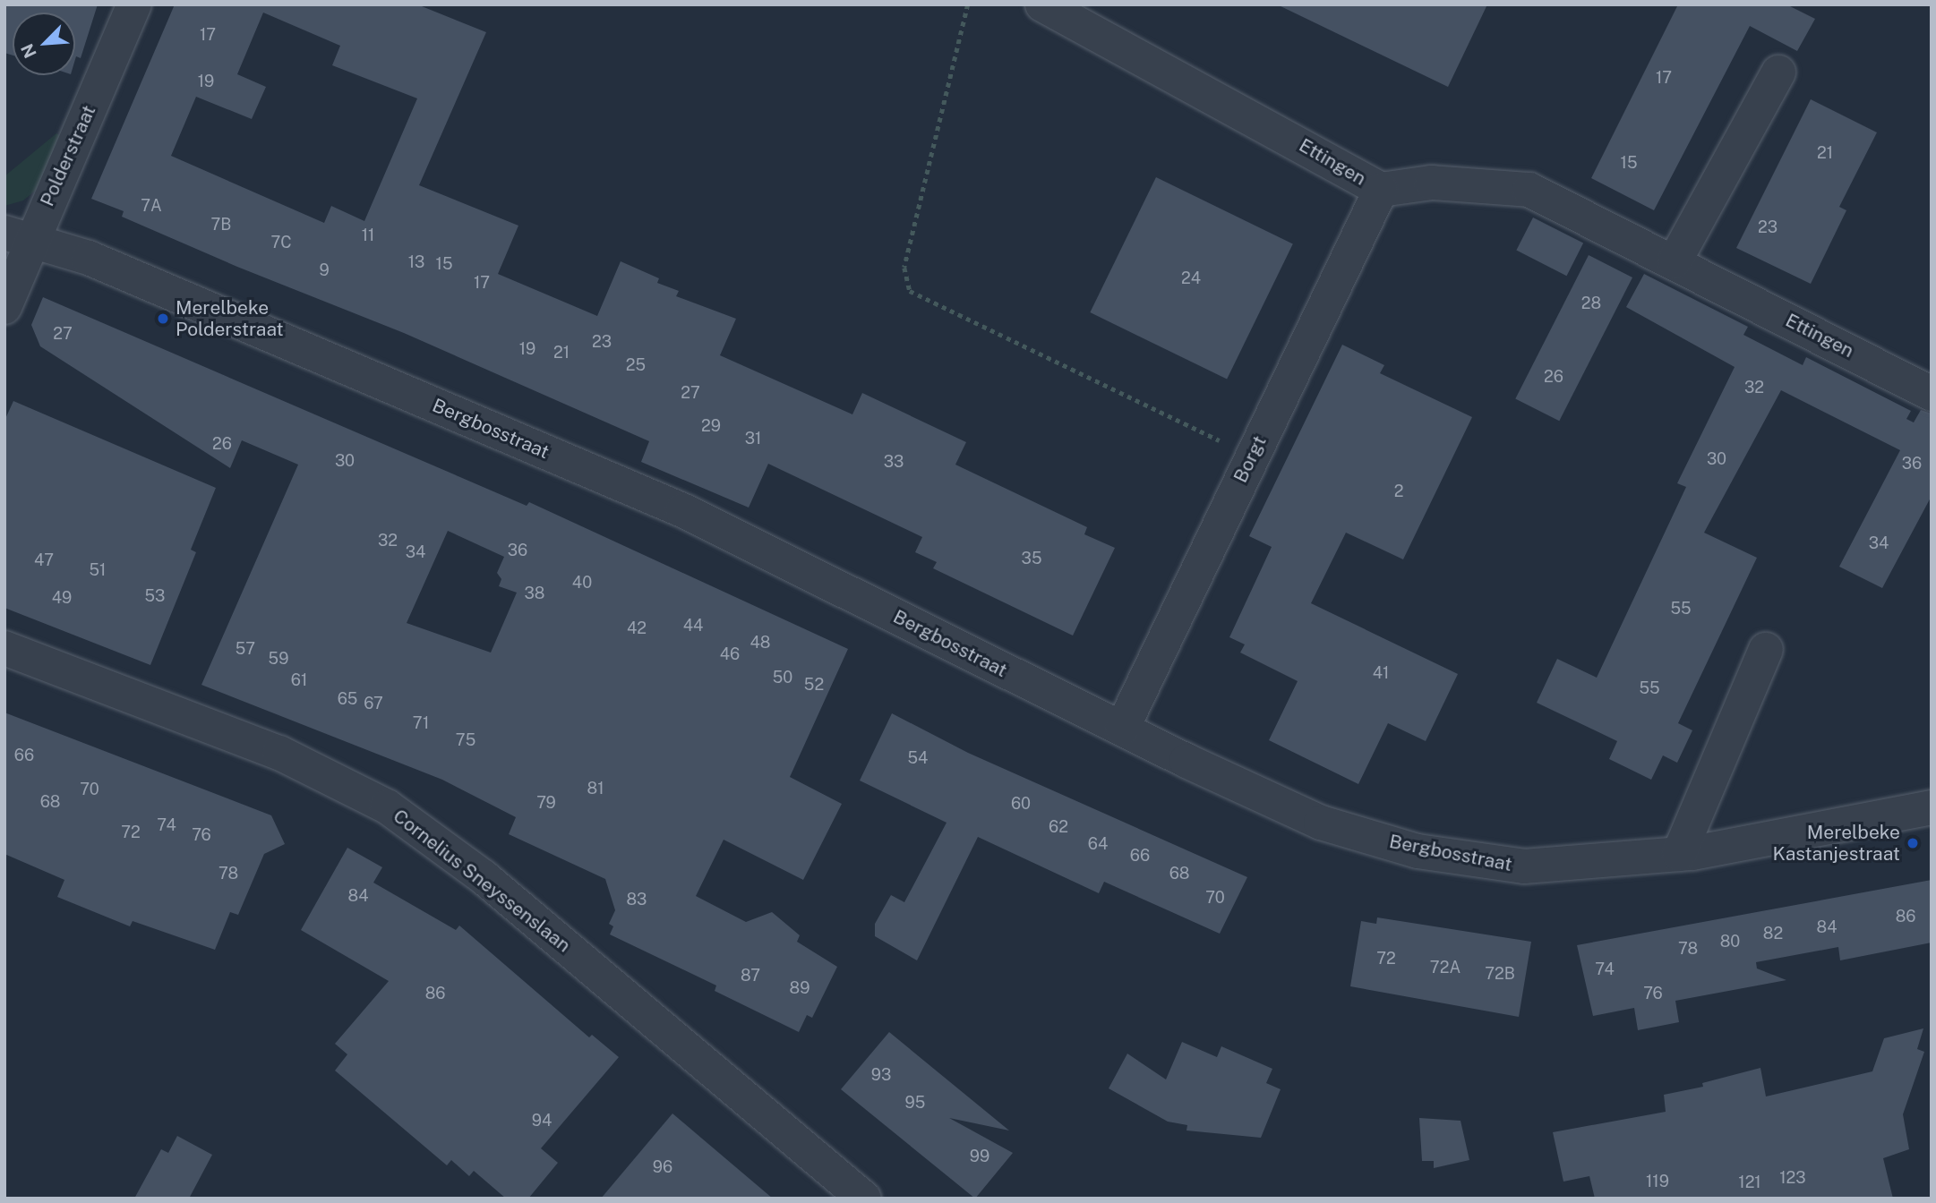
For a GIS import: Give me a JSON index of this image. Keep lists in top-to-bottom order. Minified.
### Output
{"streets":{"street":["Polderstraat","Ettingen","Bergbosstraat","Borgt","Cornelius Sneyssenslaan"]},"crossings":[["Polderstraat","Bergbosstraat"],["Ettingen","Borgt"],["Bergbosstraat","Borgt"]],"places":["Merelbeke Polderstraat","Merelbeke Kastanjestraat"],"house_numbers":["17","17","19","21","15","7A","7B","23","11","7C","13","15","9","24","17","28","27","23","19","21","25","26","32","27","29","31","26","30","30","33","36","2","32","34","36","34","35","47","51","40","38","53","49","55","44","42","48","57","46","59","41","50","61","52","55","65","67","71","75","66","54","81","70","68","79","60","74","62","72","76","64","66","78","68","84","70","83","86","84","82","80","78","72","72A","74","72B","87","89","86","76","93","95","94","99","96","123","119","121"],"north":"bottom left"}
